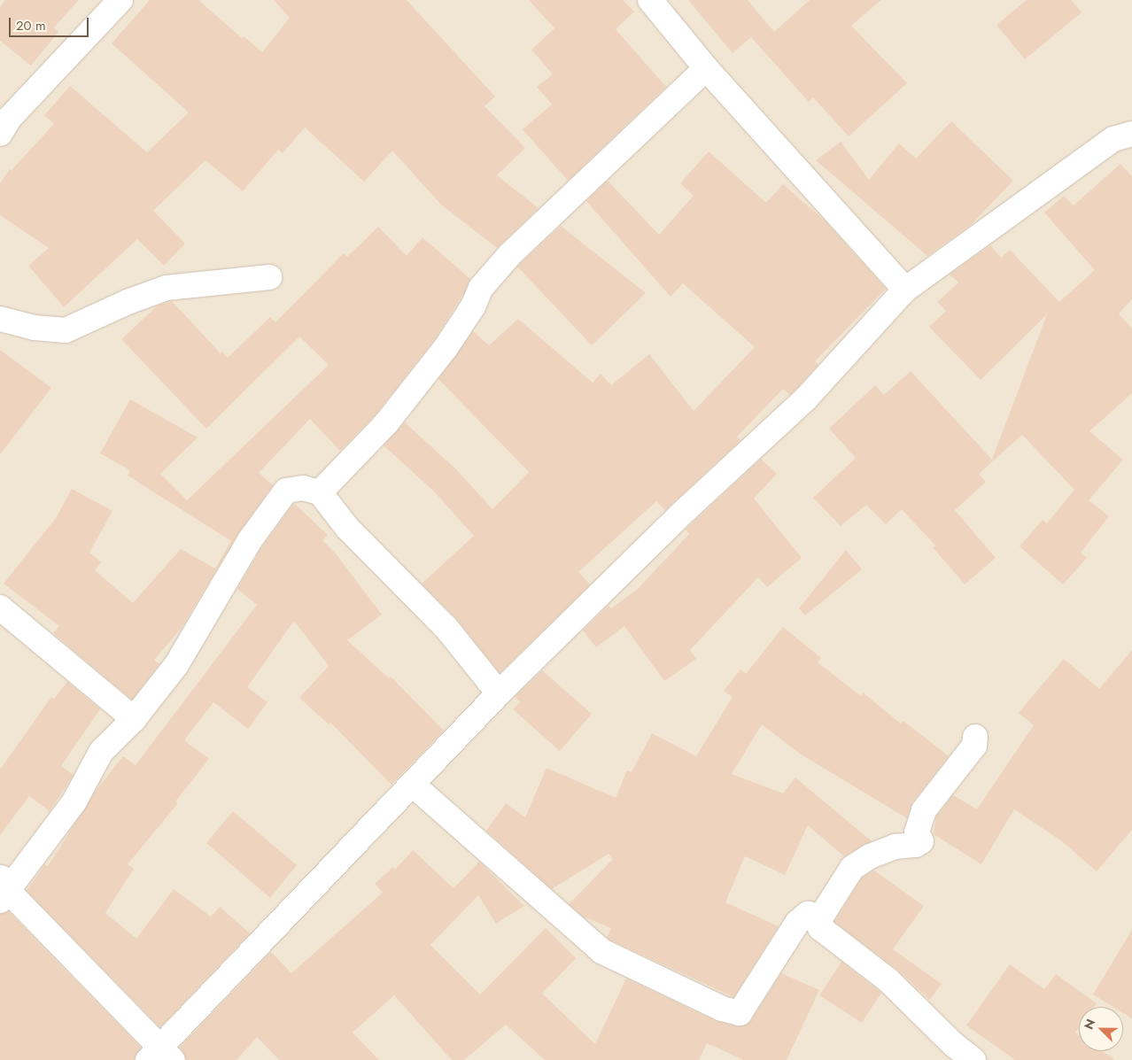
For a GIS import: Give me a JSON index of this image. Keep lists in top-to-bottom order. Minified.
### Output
{"scale_bar":"20 m","north":"top left"}
